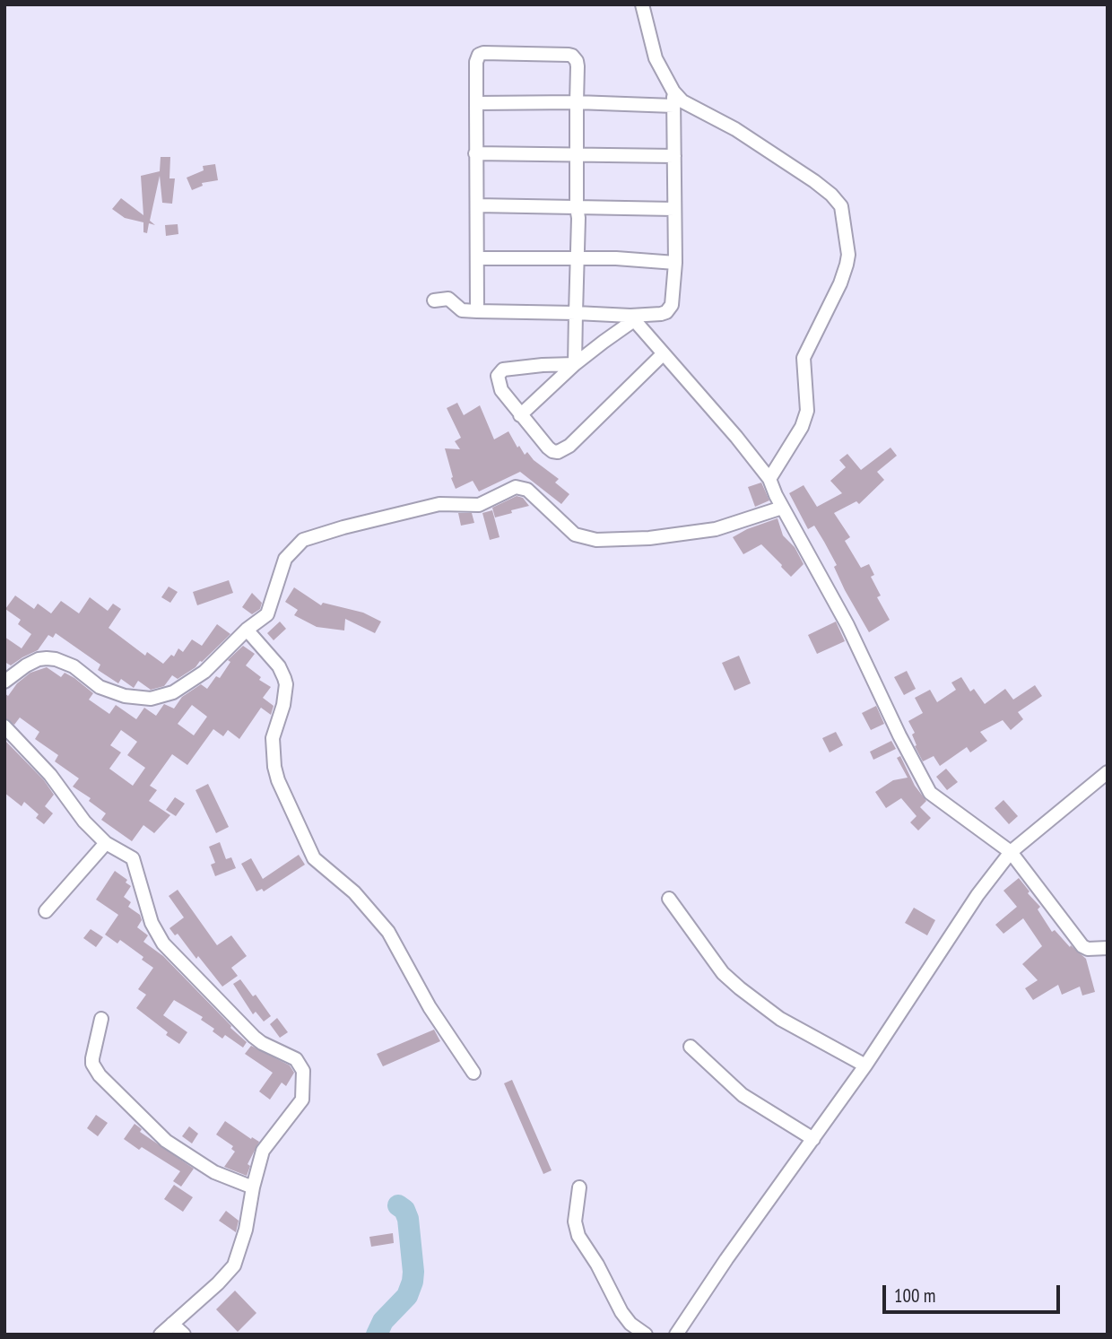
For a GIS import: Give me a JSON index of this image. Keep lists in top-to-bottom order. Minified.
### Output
{"scale_bar":"100 m"}
